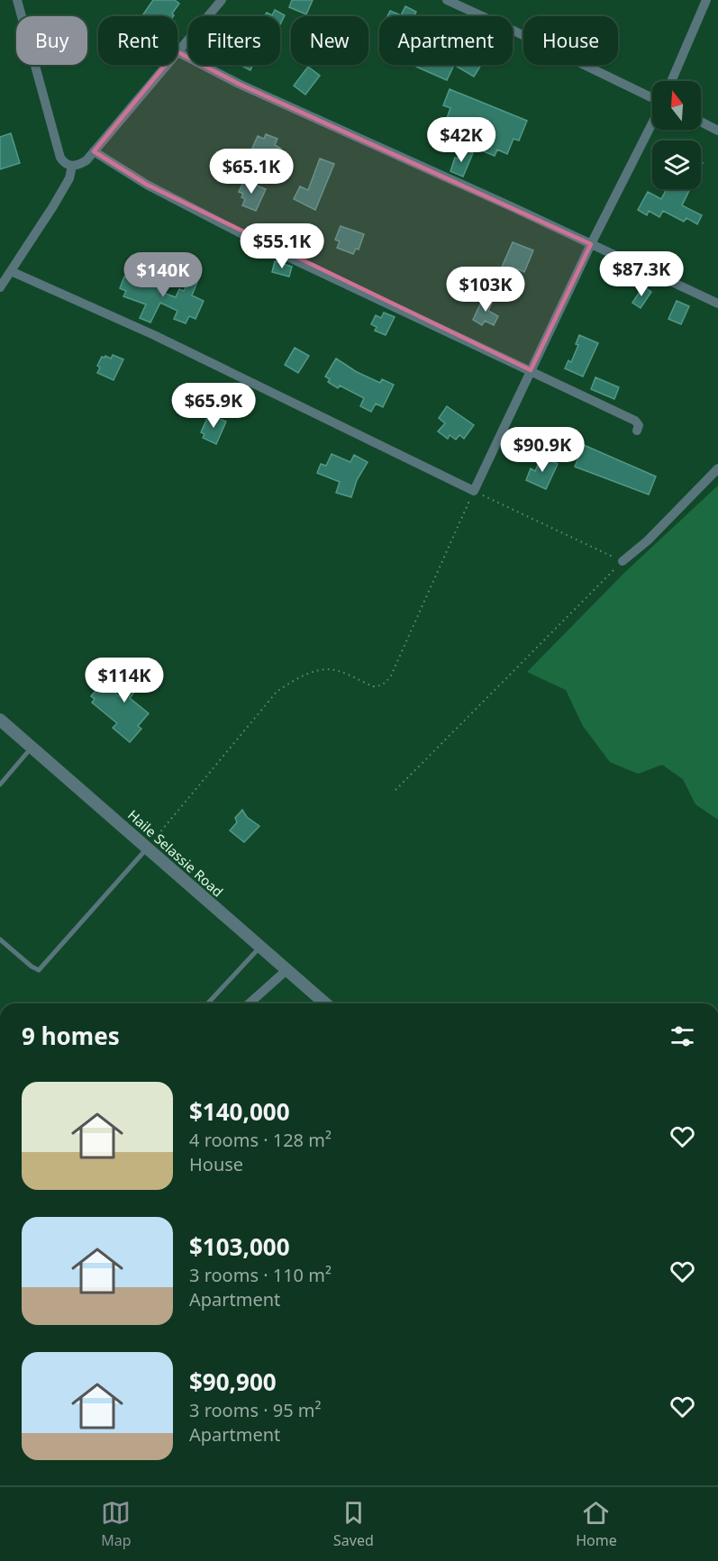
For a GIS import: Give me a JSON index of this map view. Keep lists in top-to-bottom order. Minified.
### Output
{"streets":{"street":["Haile Selassie Road"]},"north":"top","page":{"chip":["Buy","Rent","Filters","New","Apartment","House"],"price":["$42K","$65.1K","$55.1K","$87.3K","$140K","$103K","$65.9K","$90.9K","$114K"],"heading":"9 homes","list":[{"name":"$140,000","note":"4 rooms · 128 m² · House"},{"name":"$103,000","note":"3 rooms · 110 m² · Apartment"},{"name":"$90,900","note":"3 rooms · 95 m² · Apartment"}],"tabs":["Map","Saved","Home"]}}
